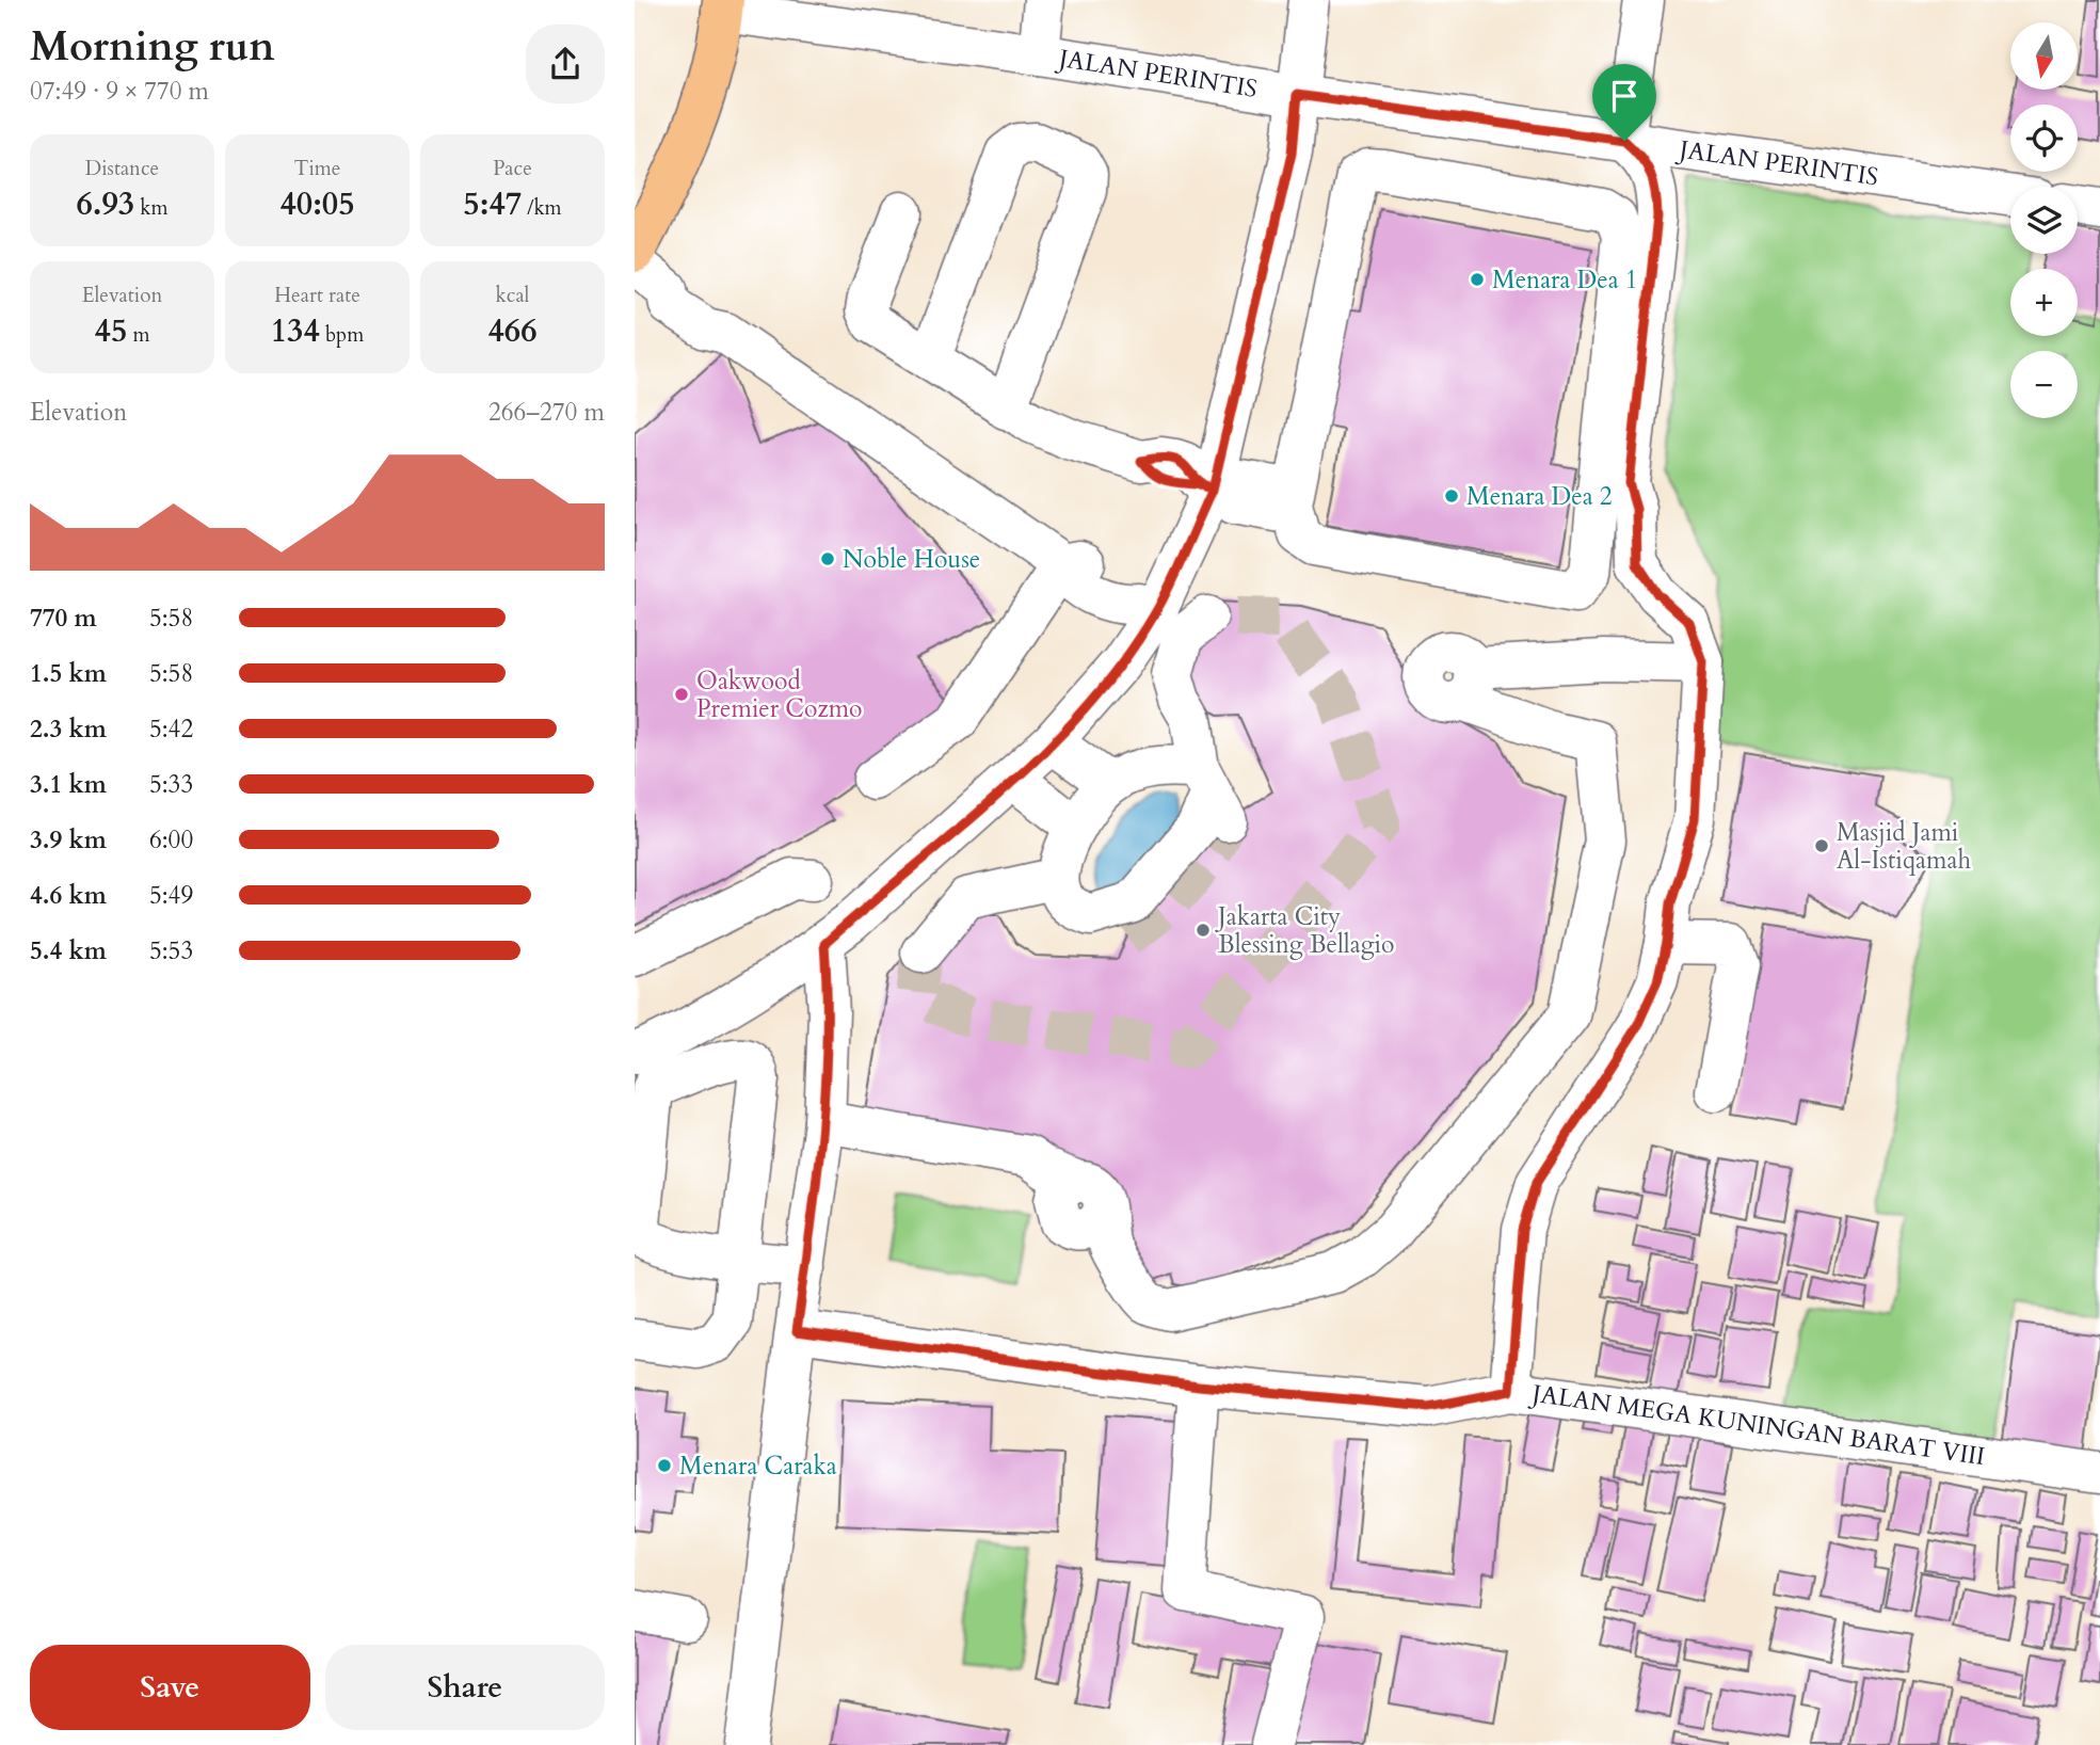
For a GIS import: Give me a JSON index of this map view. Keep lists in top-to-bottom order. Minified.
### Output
{"streets":{"street":["JALAN PERINTIS","JALAN MEGA KUNINGAN BARAT VIII"]},"places":["Menara Dea 1","Menara Dea 2","Noble House","Oakwood Premier Cozmo","Masjid Jami Al-Istiqamah","Jakarta City Blessing Bellagio","Menara Caraka"],"north":"bottom","page":{"heading":["Morning run","07:49 · 9 × 770 m"],"map_buttons":["+","−"],"stats":[["Distance","6.93 km"],["Time","40:05"],["Pace","5:47 /km"],["Elevation","45 m"],["Heart rate","134 bpm"],["kcal","466"]],"chart":["Elevation","266–270 m"],"list":[{"name":"770 m","note":"5:58"},{"name":"1.5 km","note":"5:58"},{"name":"2.3 km","note":"5:42"},{"name":"3.1 km","note":"5:33"},{"name":"3.9 km","note":"6:00"},{"name":"4.6 km","note":"5:49"},{"name":"5.4 km","note":"5:53"}],"buttons":["Save","Share"]}}
